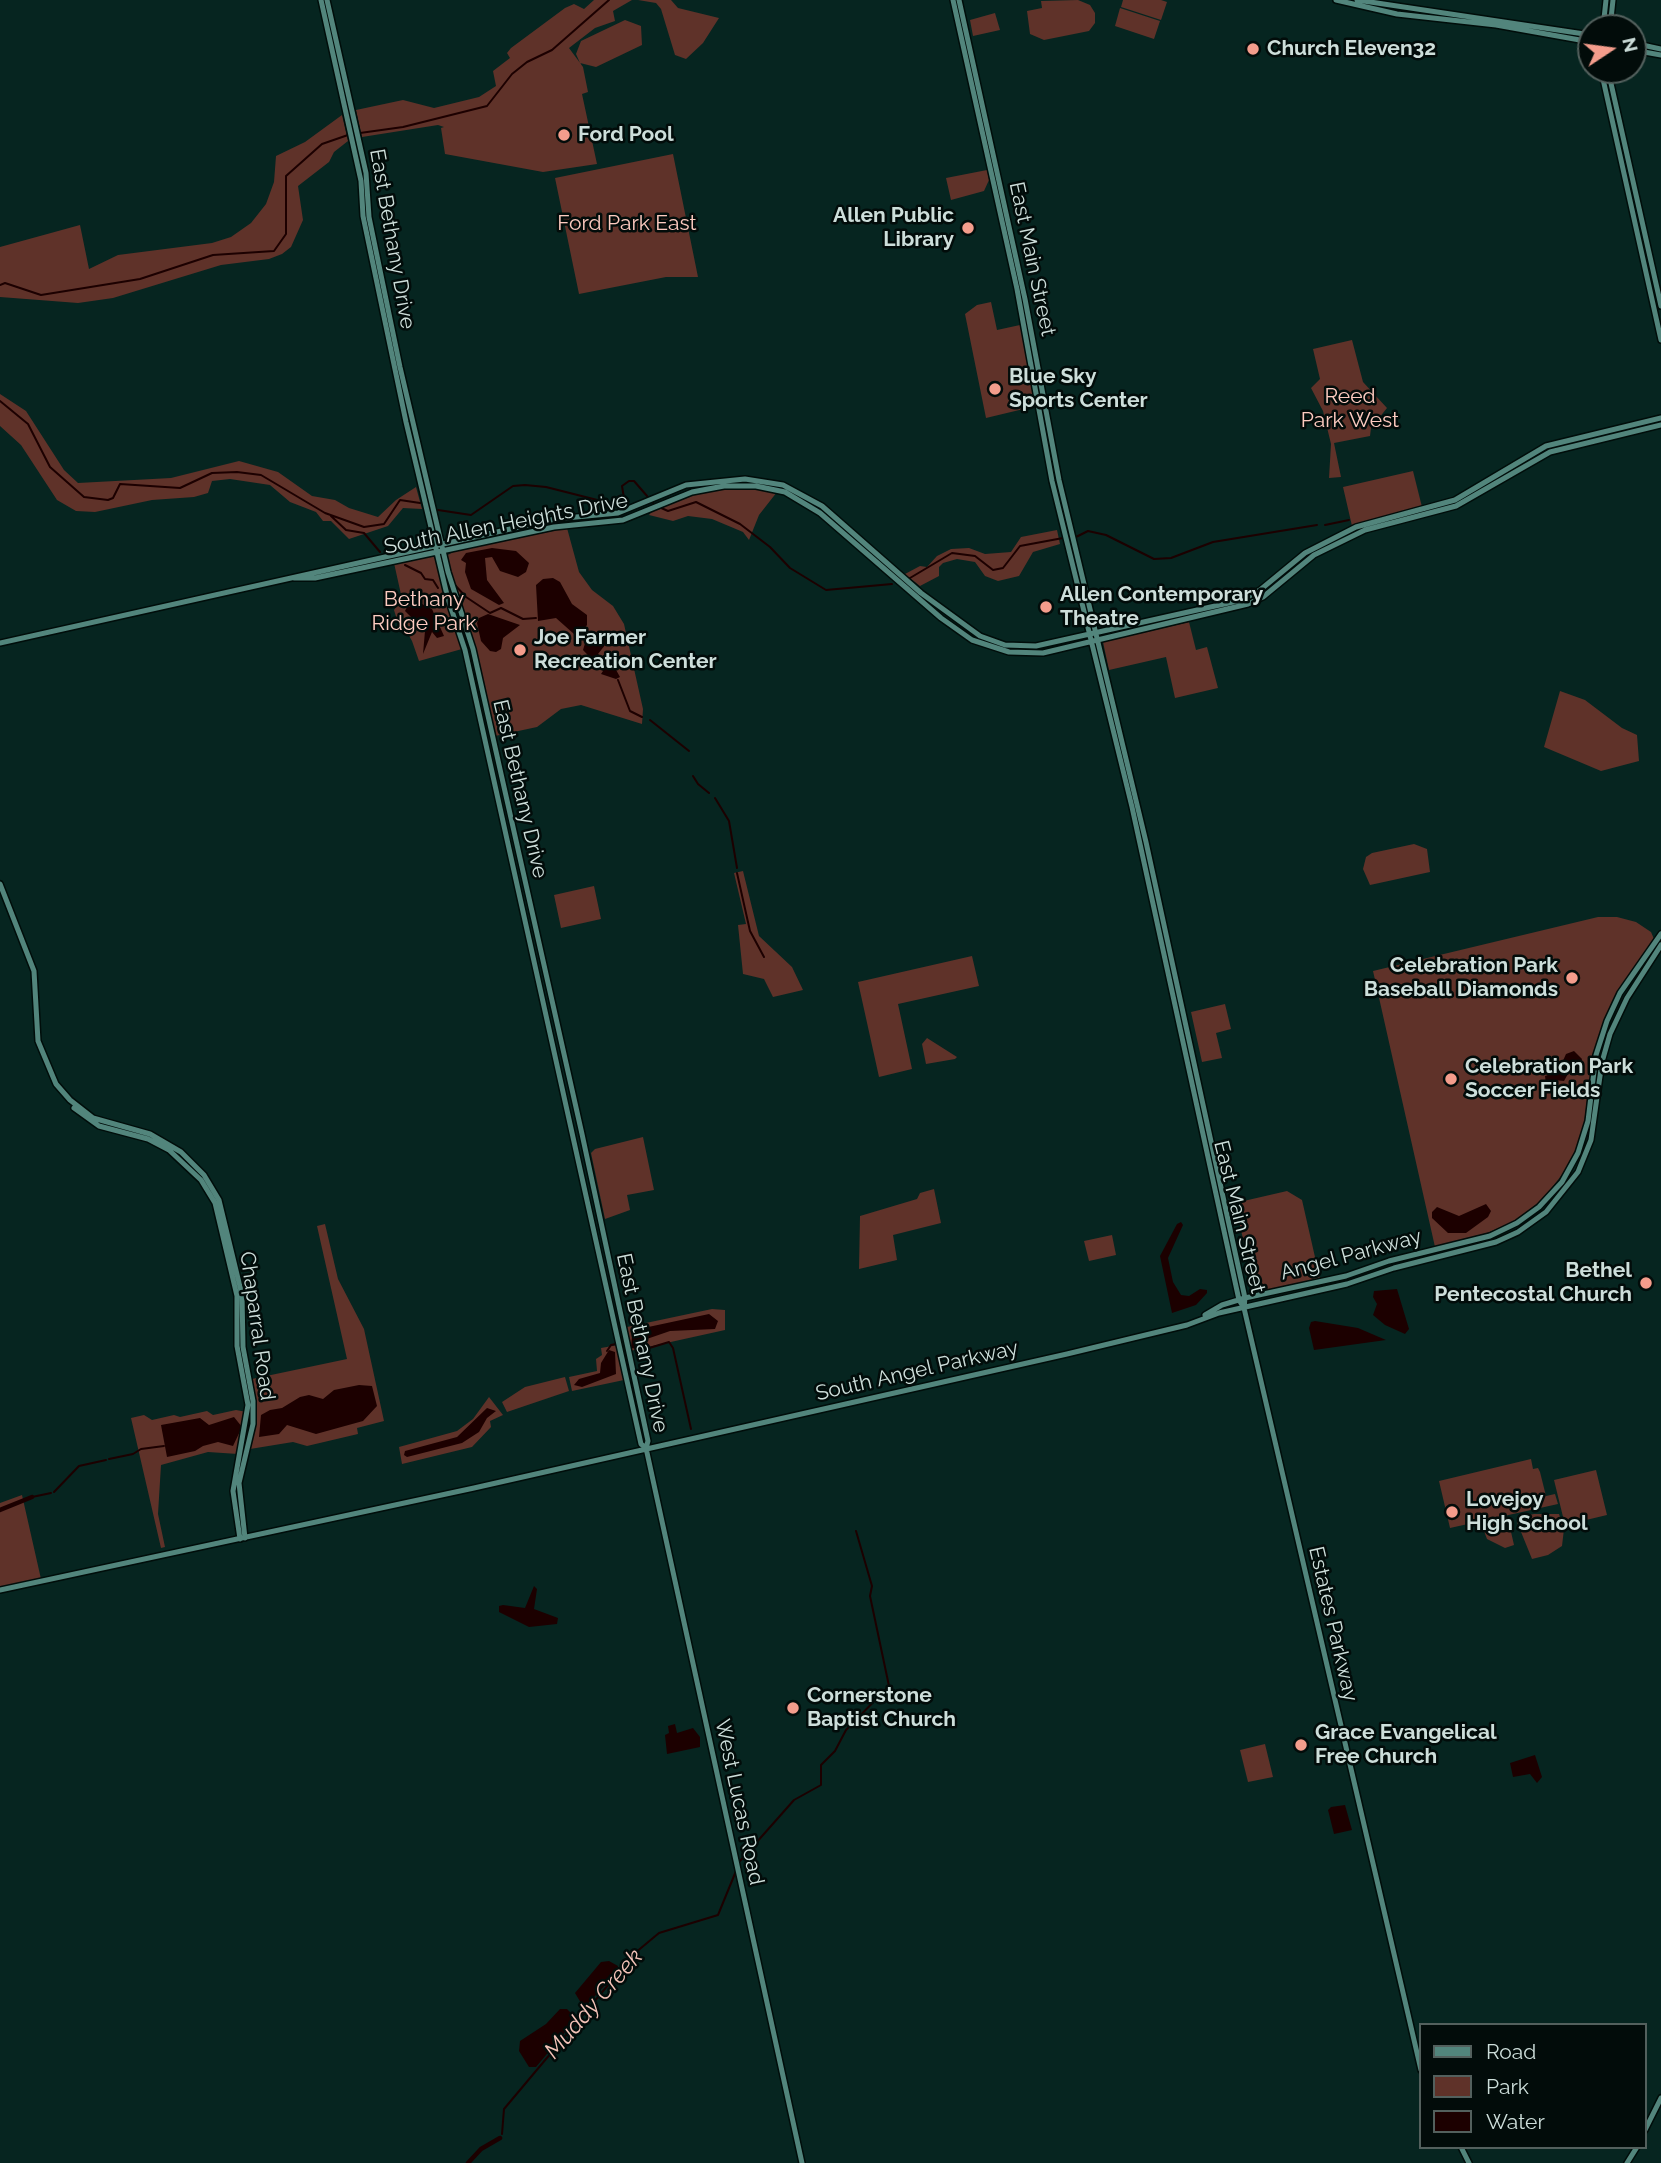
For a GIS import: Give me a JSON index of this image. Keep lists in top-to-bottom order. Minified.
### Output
{"streets":{"main road":["East Bethany Drive","East Main Street","South Allen Heights Drive","Angel Parkway","Chaparral Road","South Angel Parkway","Estates Parkway","West Lucas Road"]},"crossings":[["East Bethany Drive","South Allen Heights Drive"],["East Bethany Drive","South Angel Parkway"],["East Bethany Drive","West Lucas Road"],["East Main Street","South Allen Heights Drive"],["East Main Street","Angel Parkway"],["East Main Street","Estates Parkway"],["Angel Parkway","South Angel Parkway"],["Angel Parkway","Estates Parkway"],["South Angel Parkway","West Lucas Road"]],"water":["Muddy Creek"],"parks":["Ford Park East","Reed Park West","Bethany Ridge Park"],"places":["Church Eleven32","Ford Pool","Allen Public Library","Blue Sky Sports Center","Allen Contemporary Theatre","Joe Farmer Recreation Center","Celebration Park Baseball Diamonds","Celebration Park Soccer Fields","Bethel Pentecostal Church","Lovejoy High School","Cornerstone Baptist Church","Grace Evangelical Free Church"],"legend":["Road","Park","Water"],"north":"right"}
